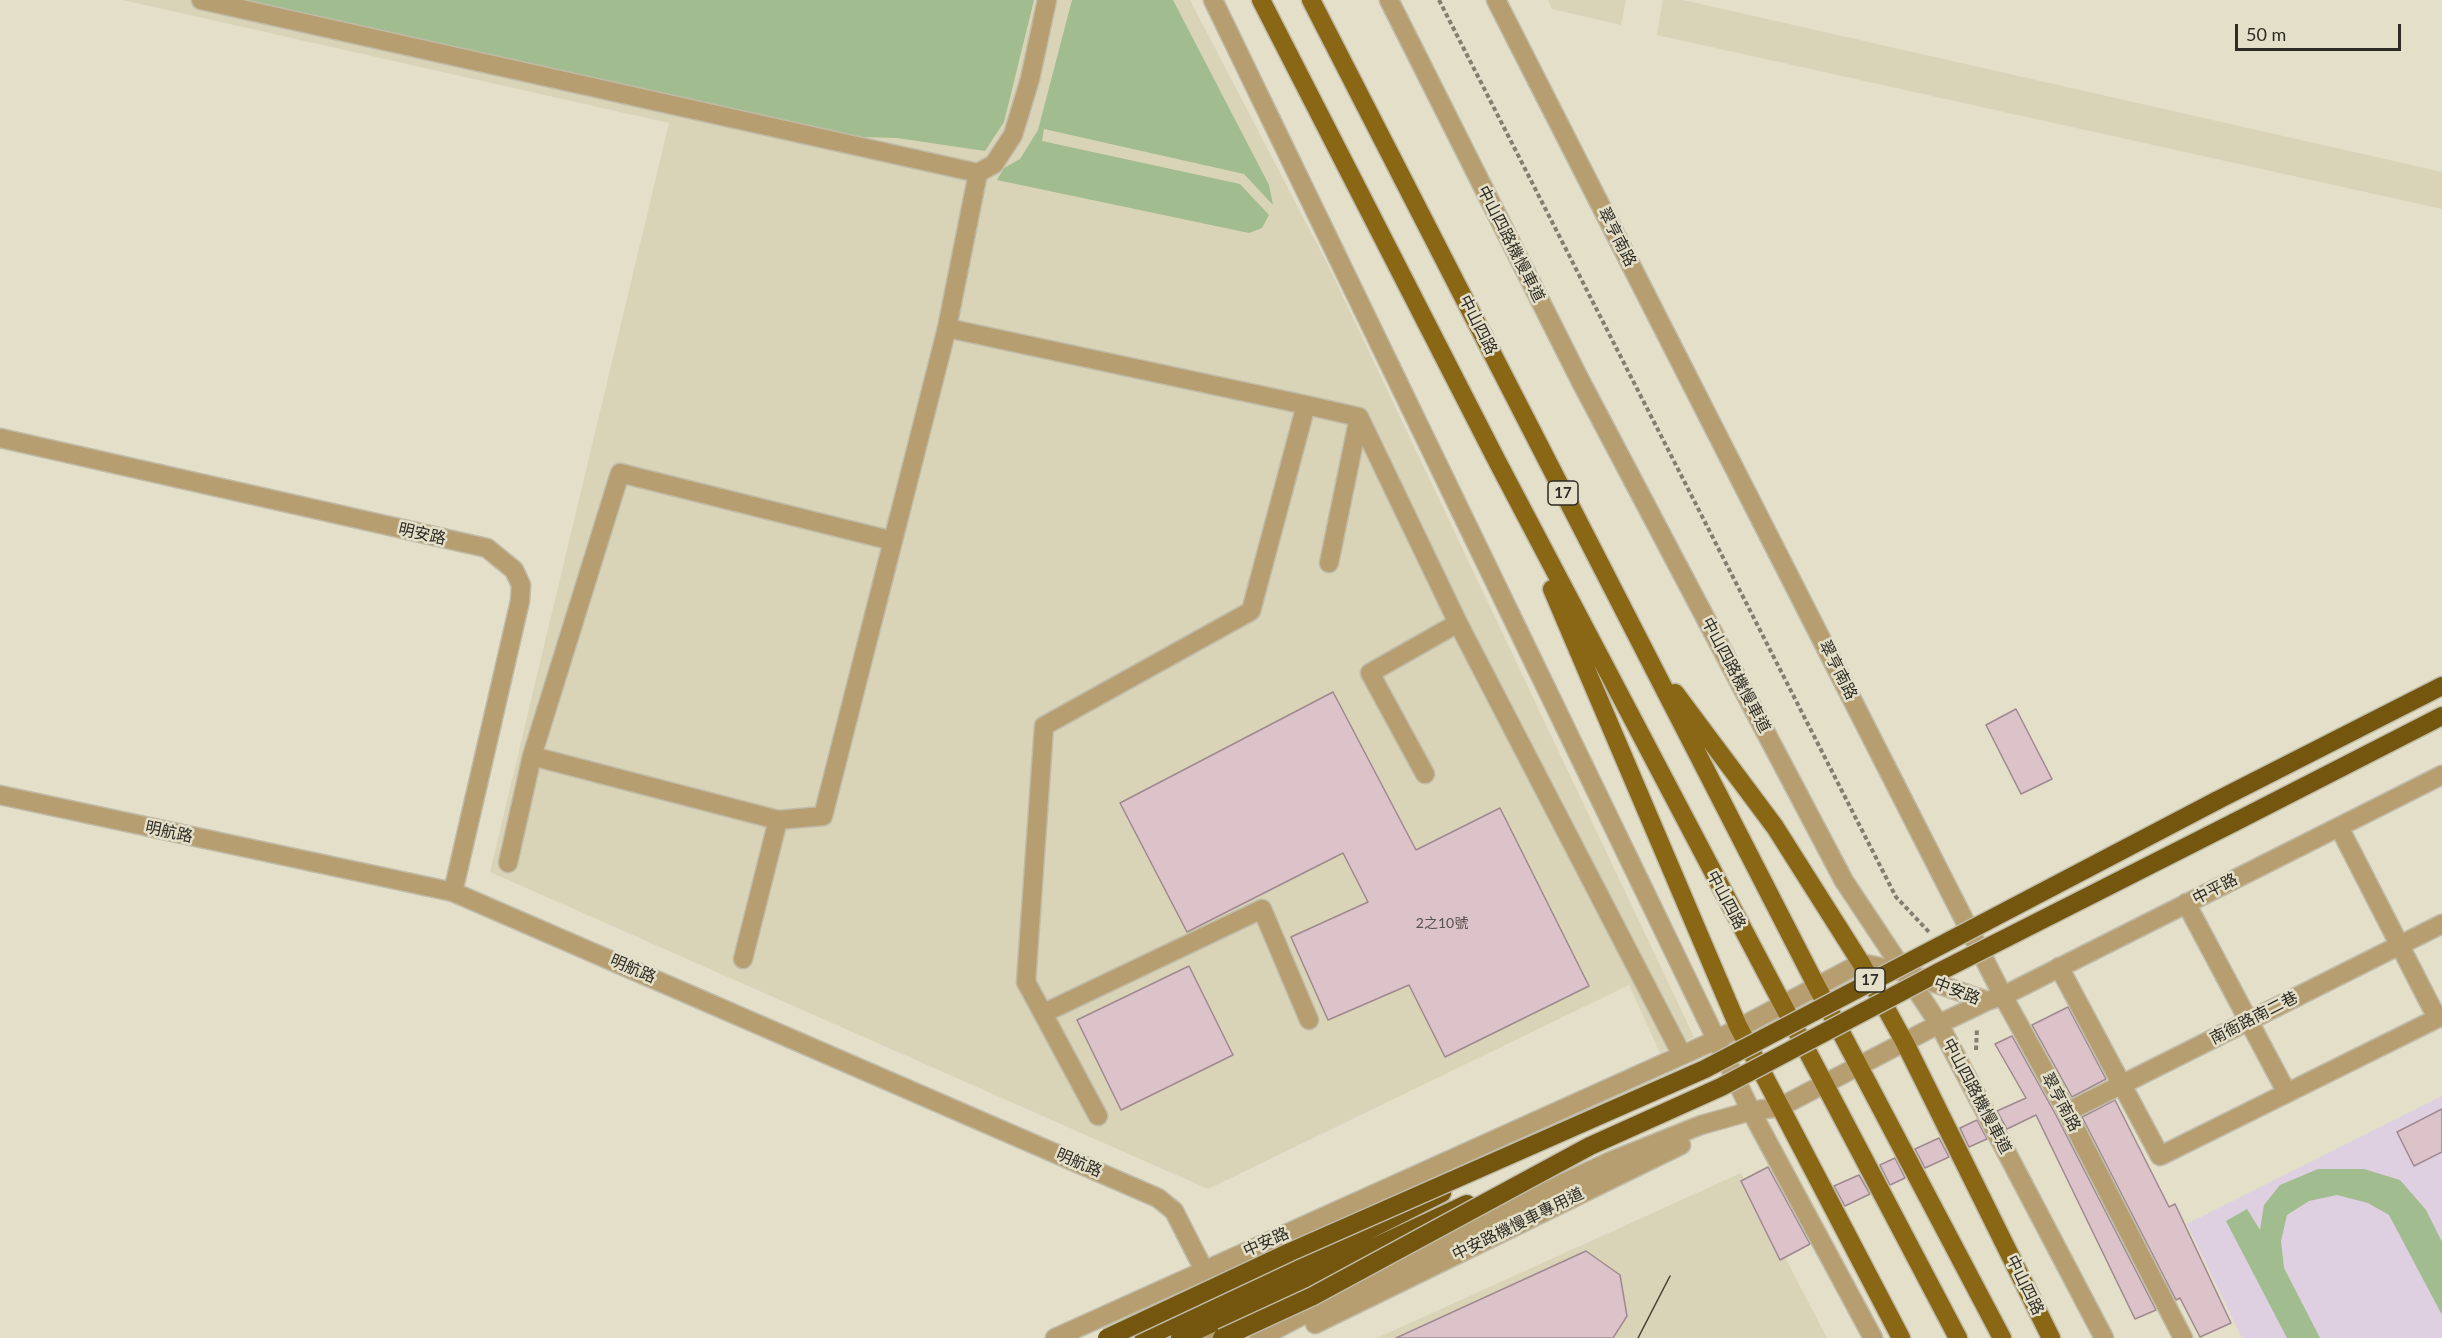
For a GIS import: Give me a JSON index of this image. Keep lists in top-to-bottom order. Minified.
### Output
{"streets":{"main road":["中山四路","17"],"street":["翠亨南路","中山四路機慢車道","明安路","明航路","中平路","中安路","南衙路南二巷","中安路機慢車專用道"]},"crossings":[["翠亨南路","中平路"],["翠亨南路","中安路"],["翠亨南路","南衙路南二巷"],["中山四路機慢車道","中安路"],["中山四路","中安路"],["明安路","明航路"],["明航路","中安路"],["中平路","中安路"],["中安路","中安路機慢車專用道"]],"house_numbers":["2之10號"],"scale_bar":"50 m"}
